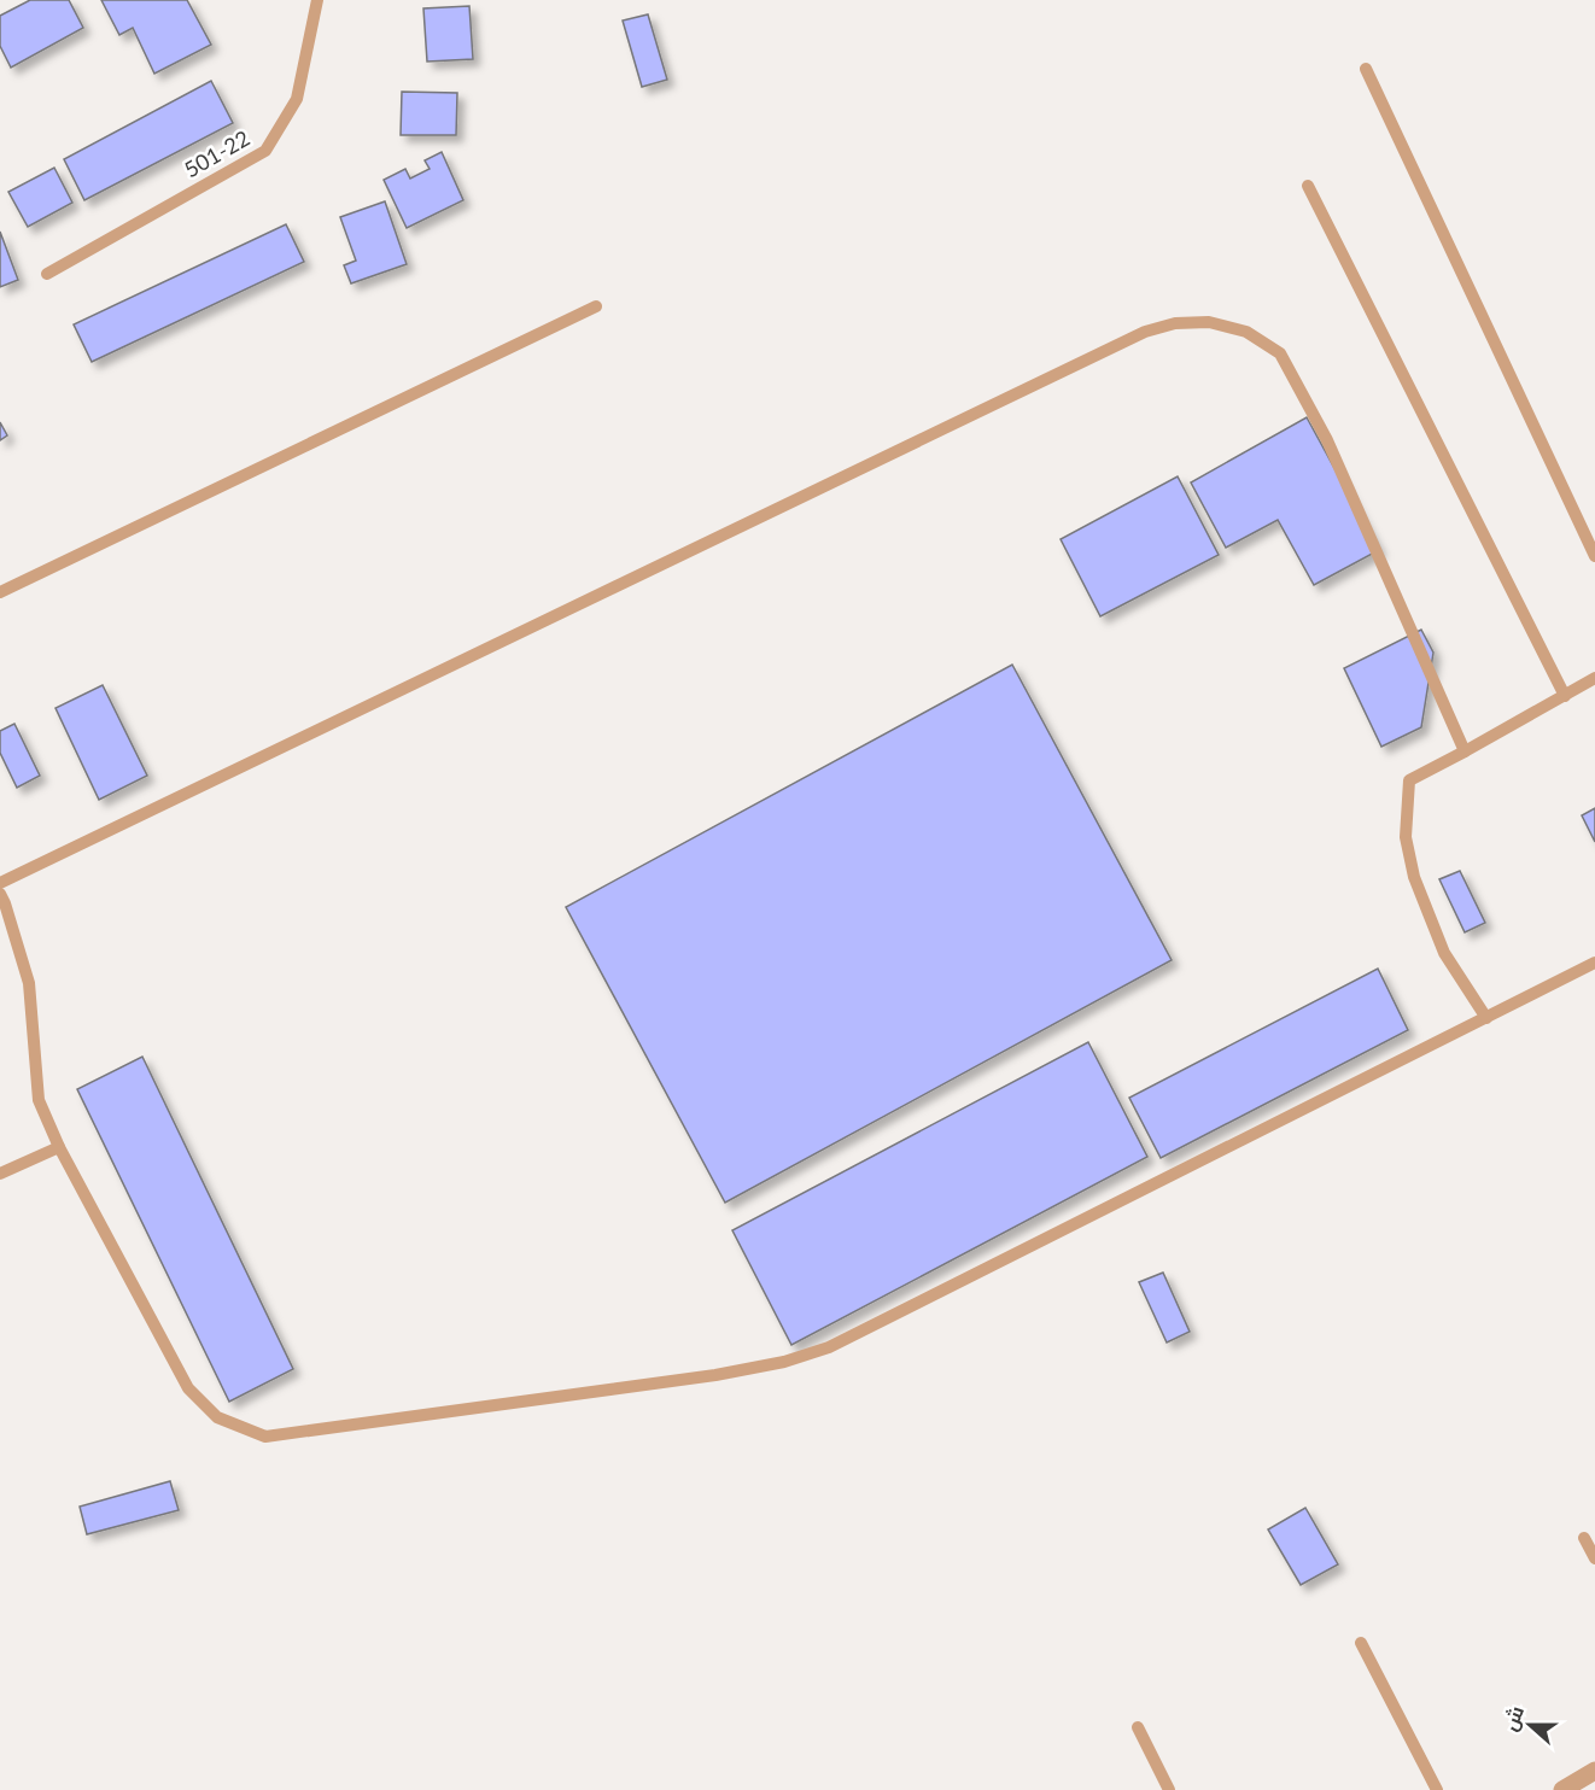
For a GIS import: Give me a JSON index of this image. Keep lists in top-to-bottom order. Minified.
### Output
{"streets":{"lane":["501-22"]},"north":"left"}
